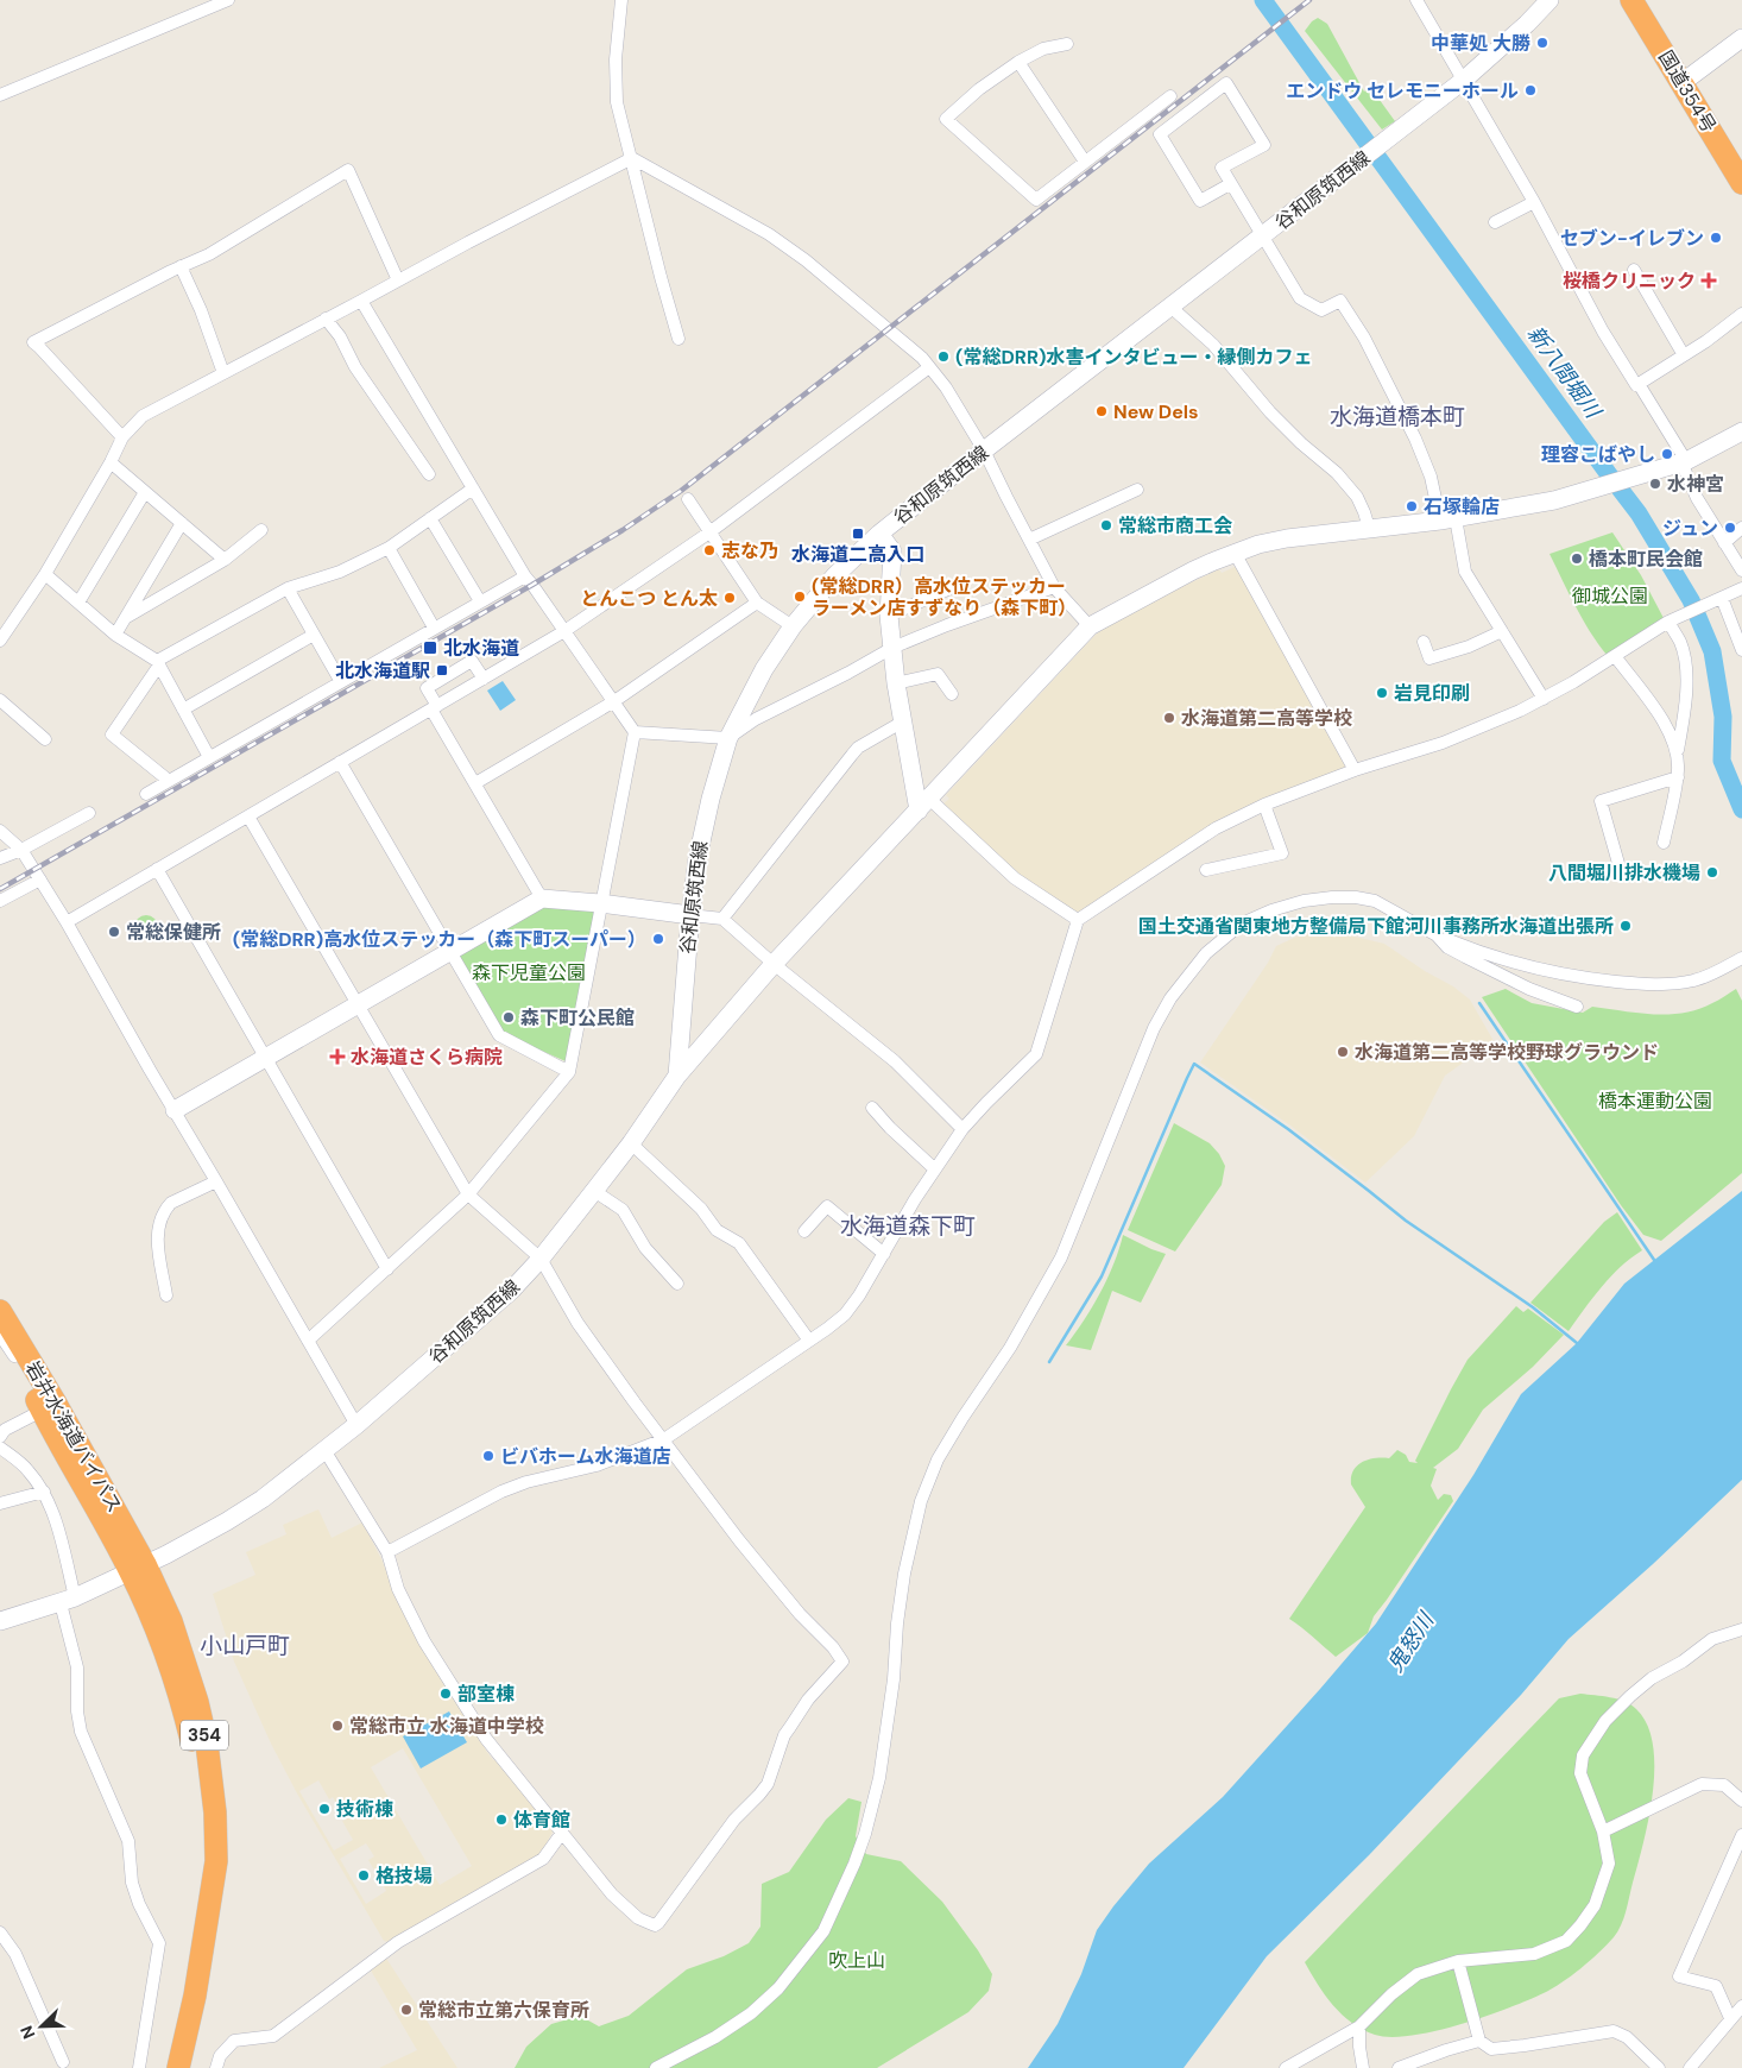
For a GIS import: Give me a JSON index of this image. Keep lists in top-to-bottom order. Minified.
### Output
{"streets":{"highway":["国道354号","岩井水海道バイパス","354"],"main road":["谷和原筑西線"]},"crossings":[["谷和原筑西線","岩井水海道バイパス"],["谷和原筑西線","354"],["岩井水海道バイパス","354"]],"districts":["水海道橋本町","水海道森下町","小山戸町"],"water":["新八間堀川","鬼怒川"],"parks":["御城公園","森下児童公園","橋本運動公園","吹上山"],"places":{"other":["中華処 大勝","エンドウ セレモニーホール","セブン-イレブン","(常総DRR)水害インタビュー・縁側カフェ","New Dels","理容こばやし","水神宮","石塚輪店","常総市商工会","ジュン","志な乃","橋本町民会館","(常総DRR）高水位ステッカー ラーメン店すずなり（森下町）","とんこつ とん太","岩見印刷","水海道第二高等学校","八間堀川排水機場","国土交通省関東地方整備局下館河川事務所水海道出張所","常総保健所","(常総DRR)高水位ステッカー（森下町スーパー）","森下町公民館","水海道第二高等学校野球グラウンド","ビバホーム水海道店","部室棟","常総市立 水海道中学校","技術棟","体育館","格技場","常総市立第六保育所"],"health":["桜橋クリニック","水海道さくら病院"],"transit":["水海道二高入口","北水海道","北水海道駅"]},"north":"bottom left"}
